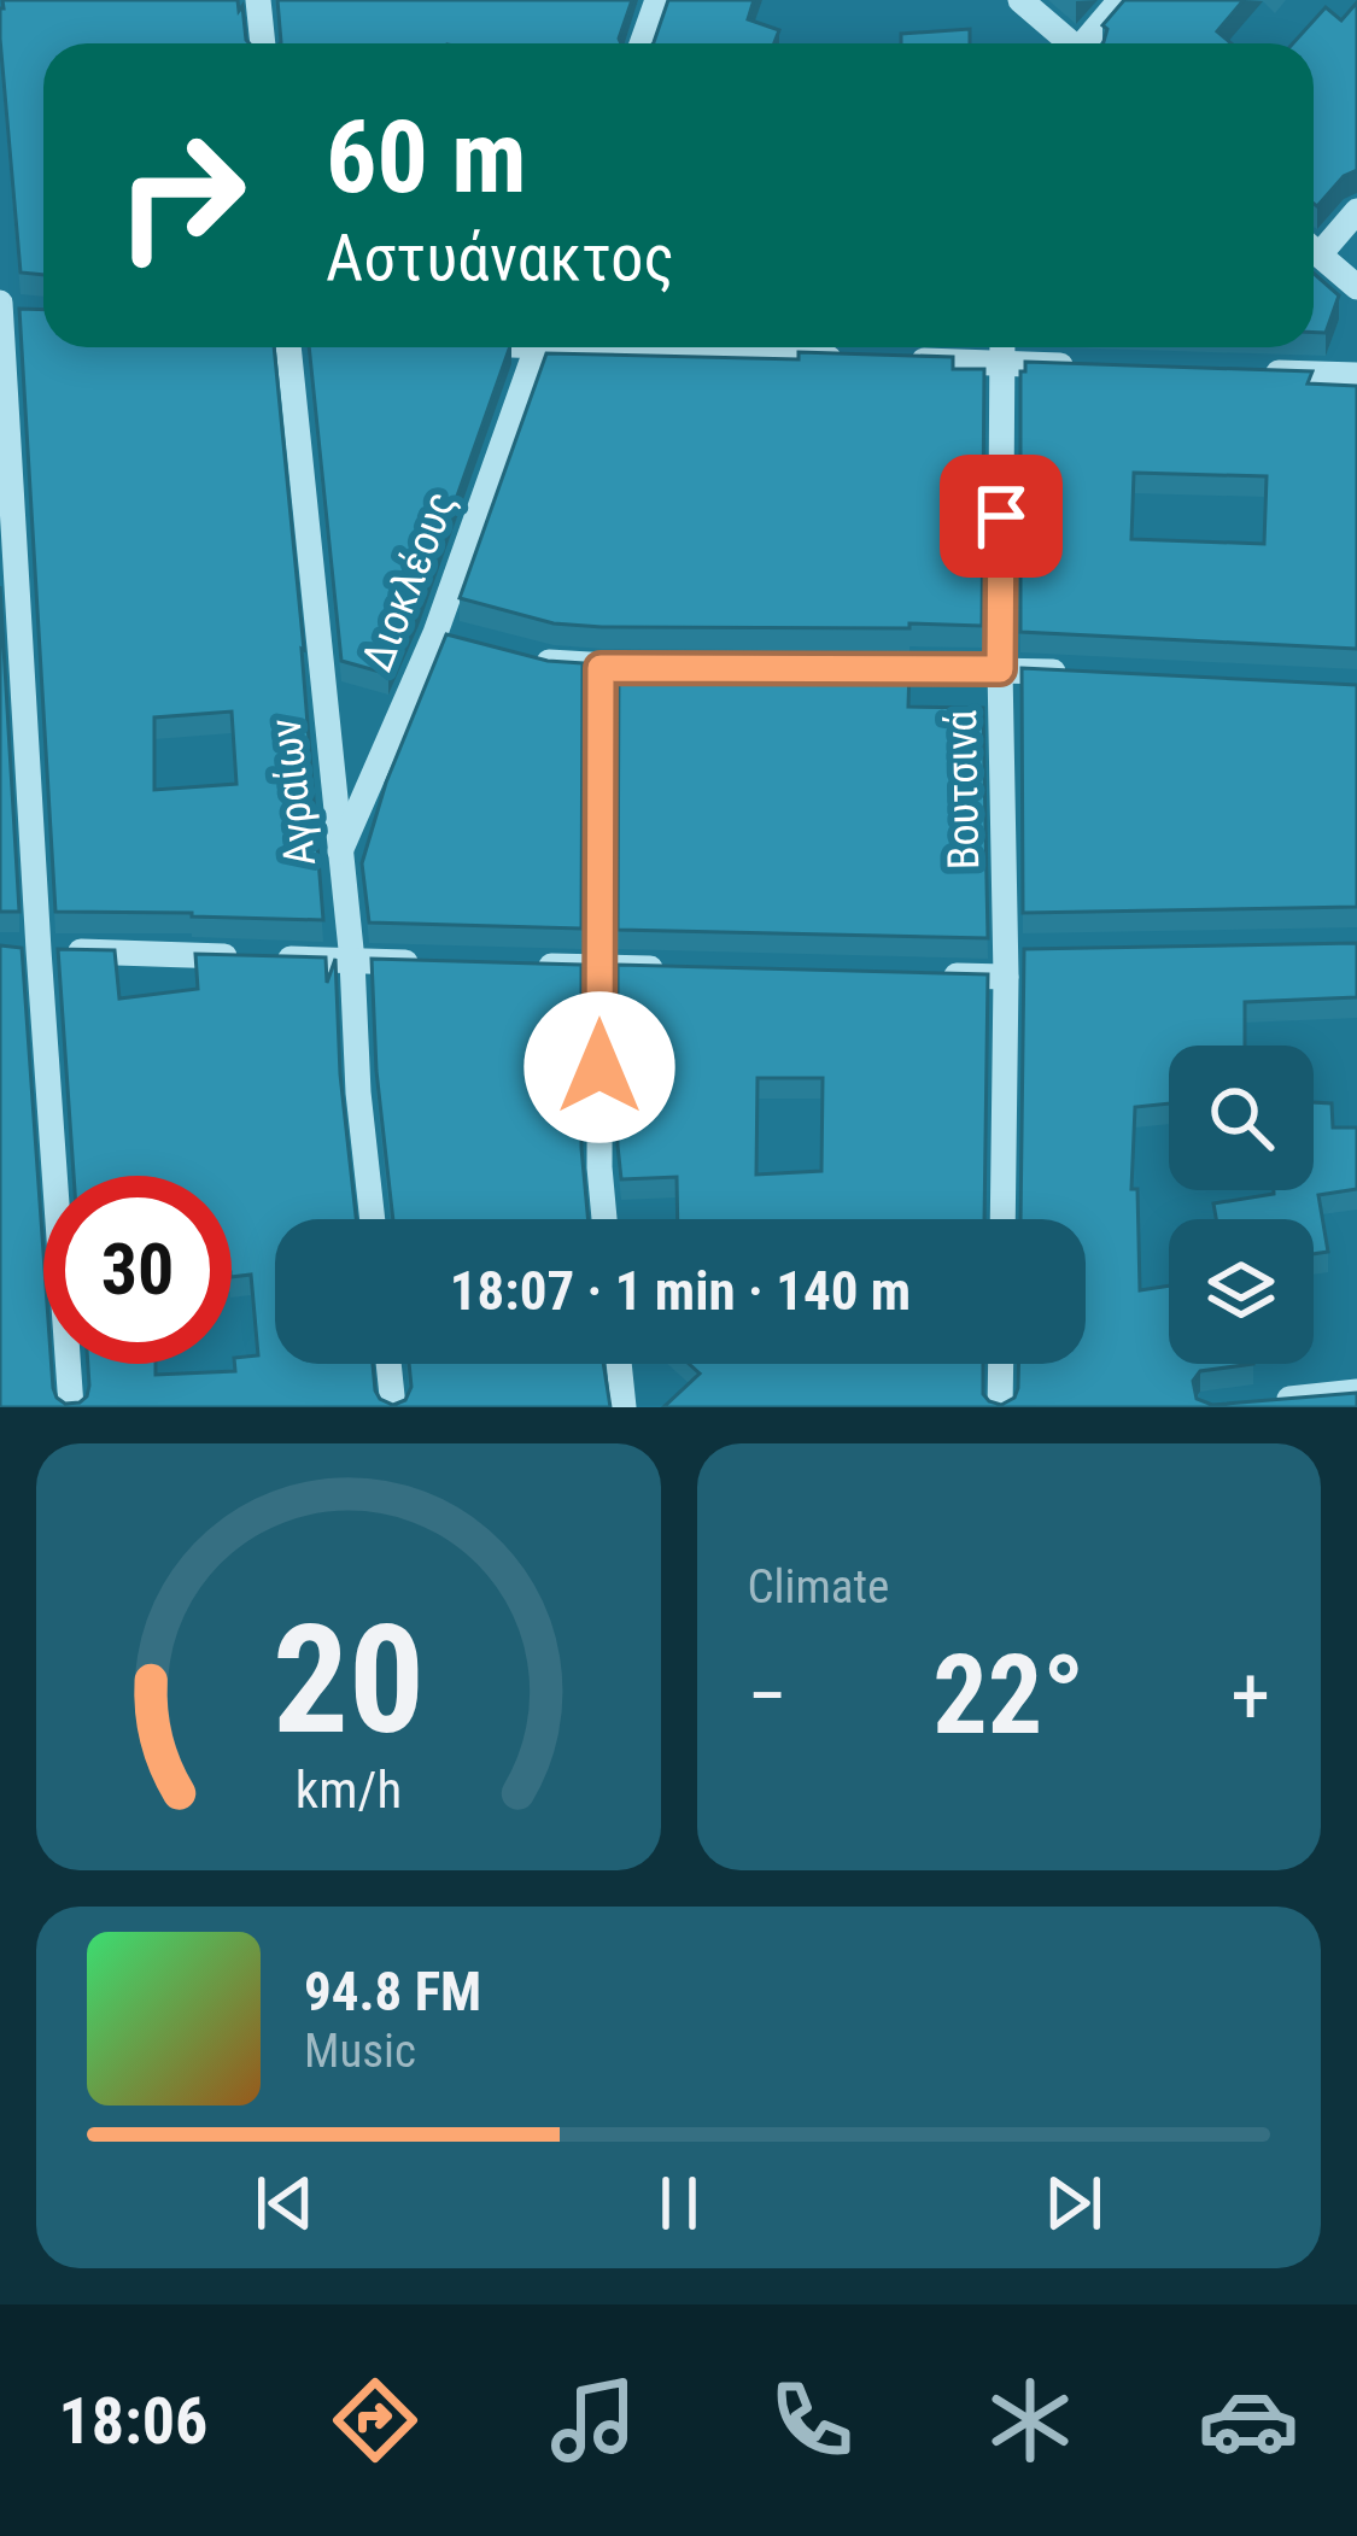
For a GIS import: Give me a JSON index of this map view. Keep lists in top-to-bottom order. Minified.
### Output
{"streets":{"street":["Διοκλέους","Βουτσινά","Αγραίων"]},"crossings":[["Διοκλέους","Αγραίων"]],"page":{"turn":["60 m","Αστυάνακτος"],"limit":"30","trip":"18:07 · 1 min · 140 m","tile":"Climate","heat":["−","22°","+"],"song":["94.8 FM","Music"],"tabs":"18:06","gauge":["20","km/h"]}}
